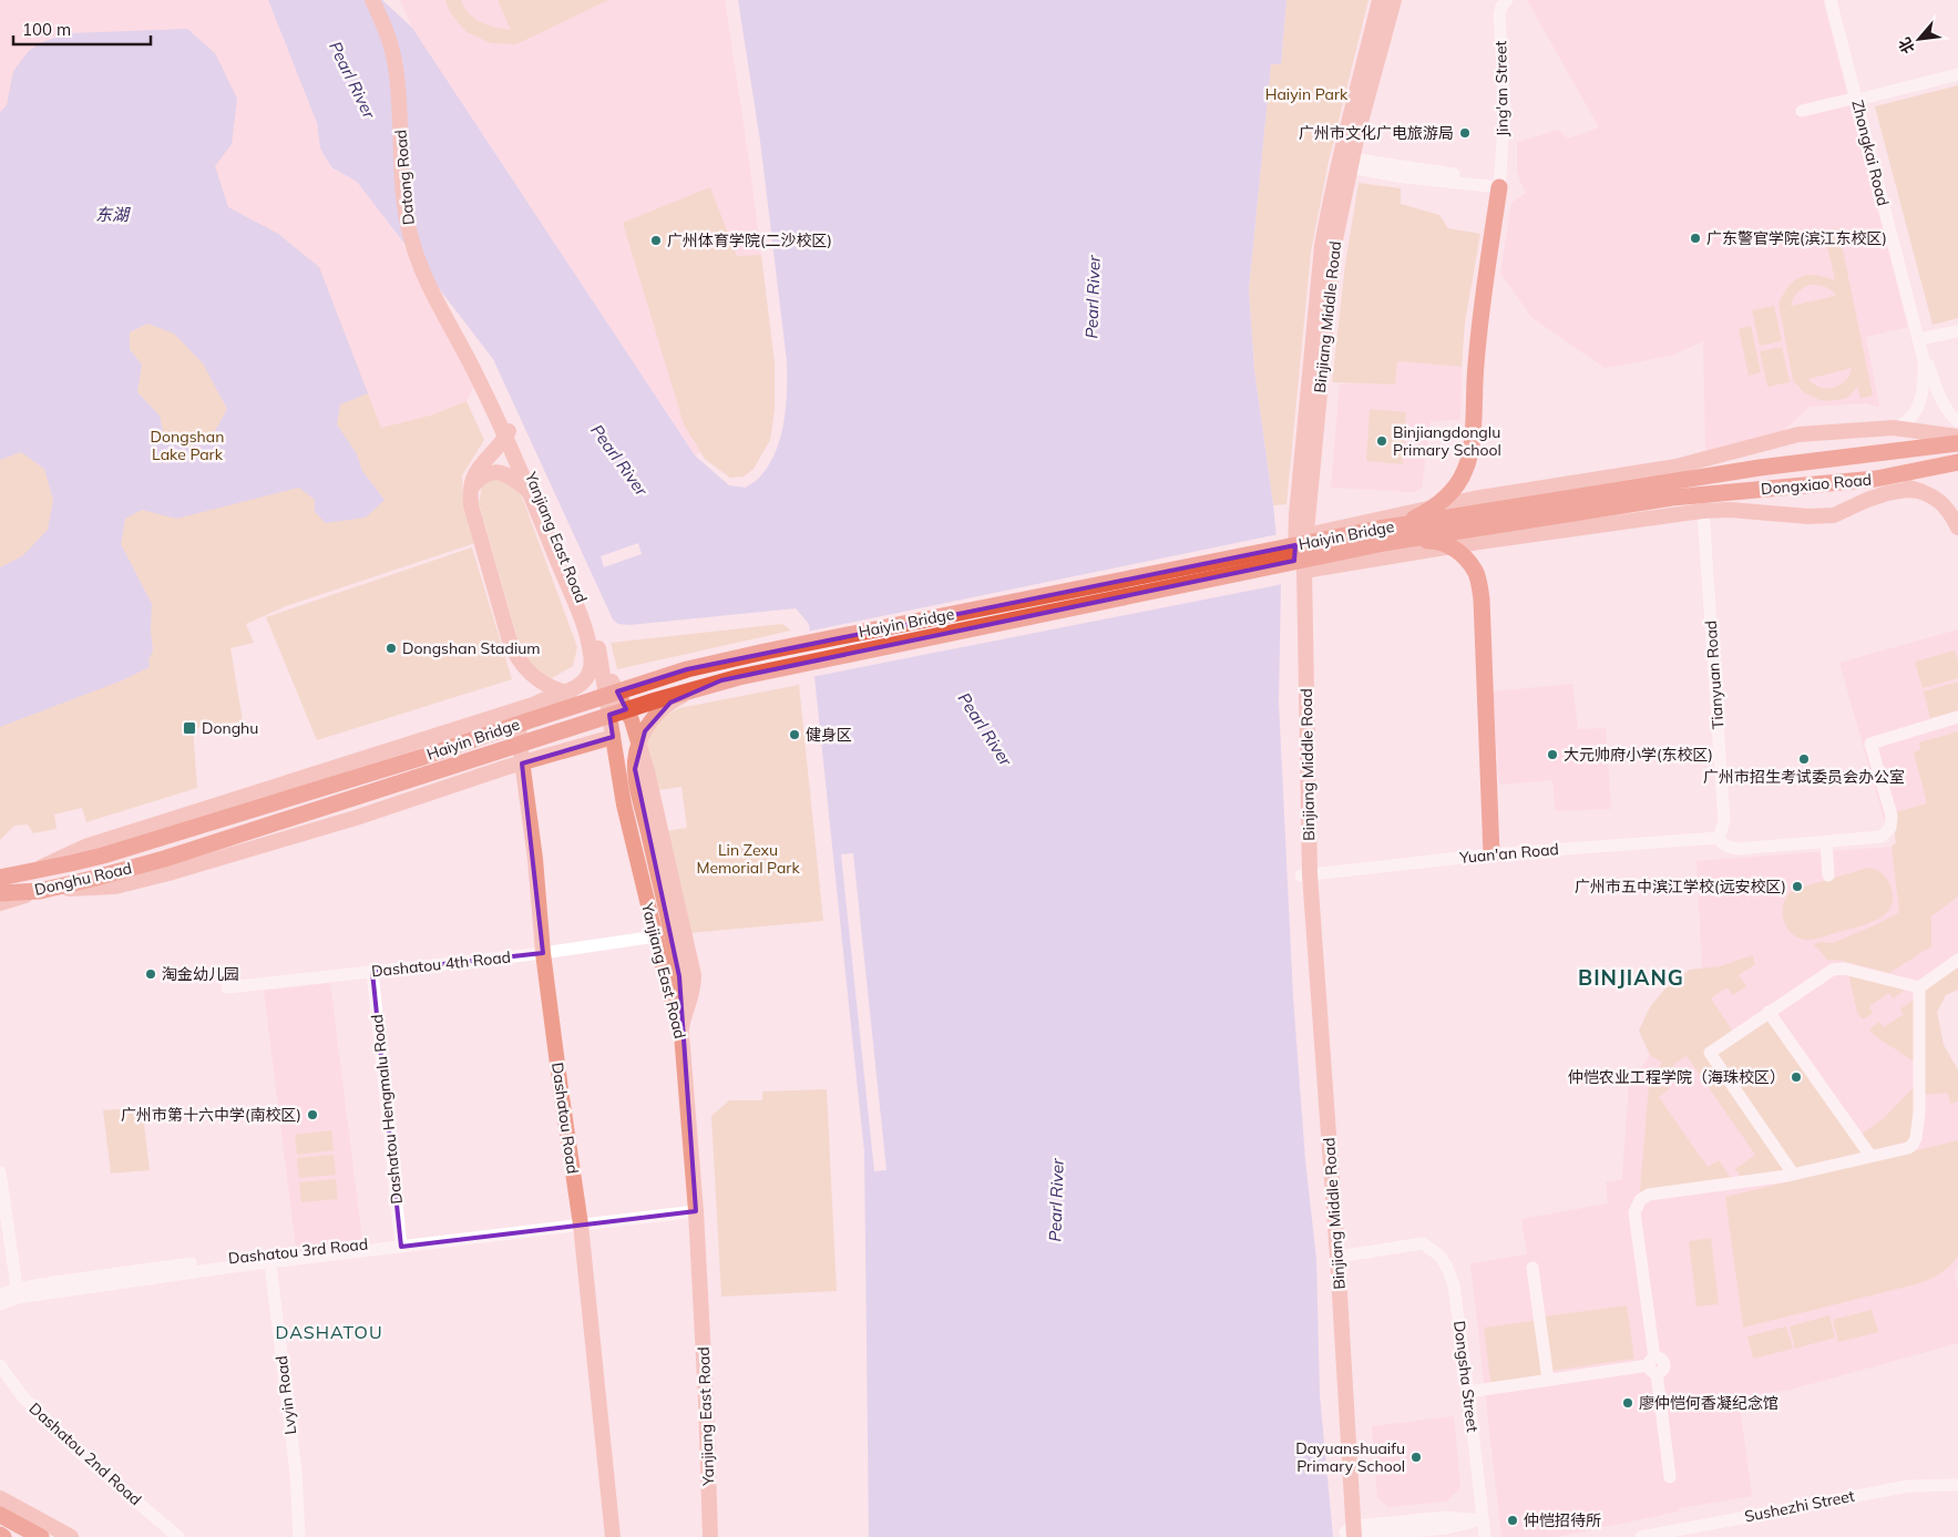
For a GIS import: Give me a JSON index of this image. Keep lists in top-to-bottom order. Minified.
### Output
{"streets":{"highway":["Dongxiao Road","Haiyin Bridge","Donghu Road"],"main road":["Datong Road","Binjiang Middle Road","Yanjiang East Road","Dashatou Road"],"street":["Jing'an Street","Zhongkai Road","Tianyuan Road","Yuan'an Road","Dashatou 4th Road","Dashatou Hengmalu Road","Dashatou 3rd Road","Dongsha Street","Lvyin Road","Dashatou 2nd Road","Sushezhi Street"]},"crossings":[["Datong Road","Yanjiang East Road"],["Binjiang Middle Road","Yuan'an Road"],["Binjiang Middle Road","Dongsha Street"],["Dongxiao Road","Haiyin Bridge"],["Haiyin Bridge","Donghu Road"],["Yanjiang East Road","Dashatou 4th Road"],["Yanjiang East Road","Dashatou Road"],["Yanjiang East Road","Dashatou 3rd Road"],["Tianyuan Road","Yuan'an Road"],["Dashatou 4th Road","Dashatou Hengmalu Road"],["Dashatou 4th Road","Dashatou Road"],["Dashatou Hengmalu Road","Dashatou 3rd Road"],["Dashatou Road","Dashatou 3rd Road"],["Dashatou 3rd Road","Lvyin Road"]],"districts":["BINJIANG","DASHATOU"],"water":["Pearl River","东湖"],"parks":["Haiyin Park","Dongshan Lake Park","Lin Zexu Memorial Park"],"places":{"other":["广州市文化广电旅游局","广东警官学院(滨江东校区)","广州体育学院(二沙校区)","Binjiangdonglu Primary School","Dongshan Stadium","健身区","大元帅府小学(东校区)","广州市招生考试委员会办公室","广州市五中滨江学校(远安校区)","淘金幼儿园","仲恺农业工程学院（海珠校区）","广州市第十六中学(南校区)","廖仲恺何香凝纪念馆","Dayuanshuaifu Primary School","仲恺招待所"],"transit":["Donghu"]},"scale_bar":"100 m","north":"bottom left"}
